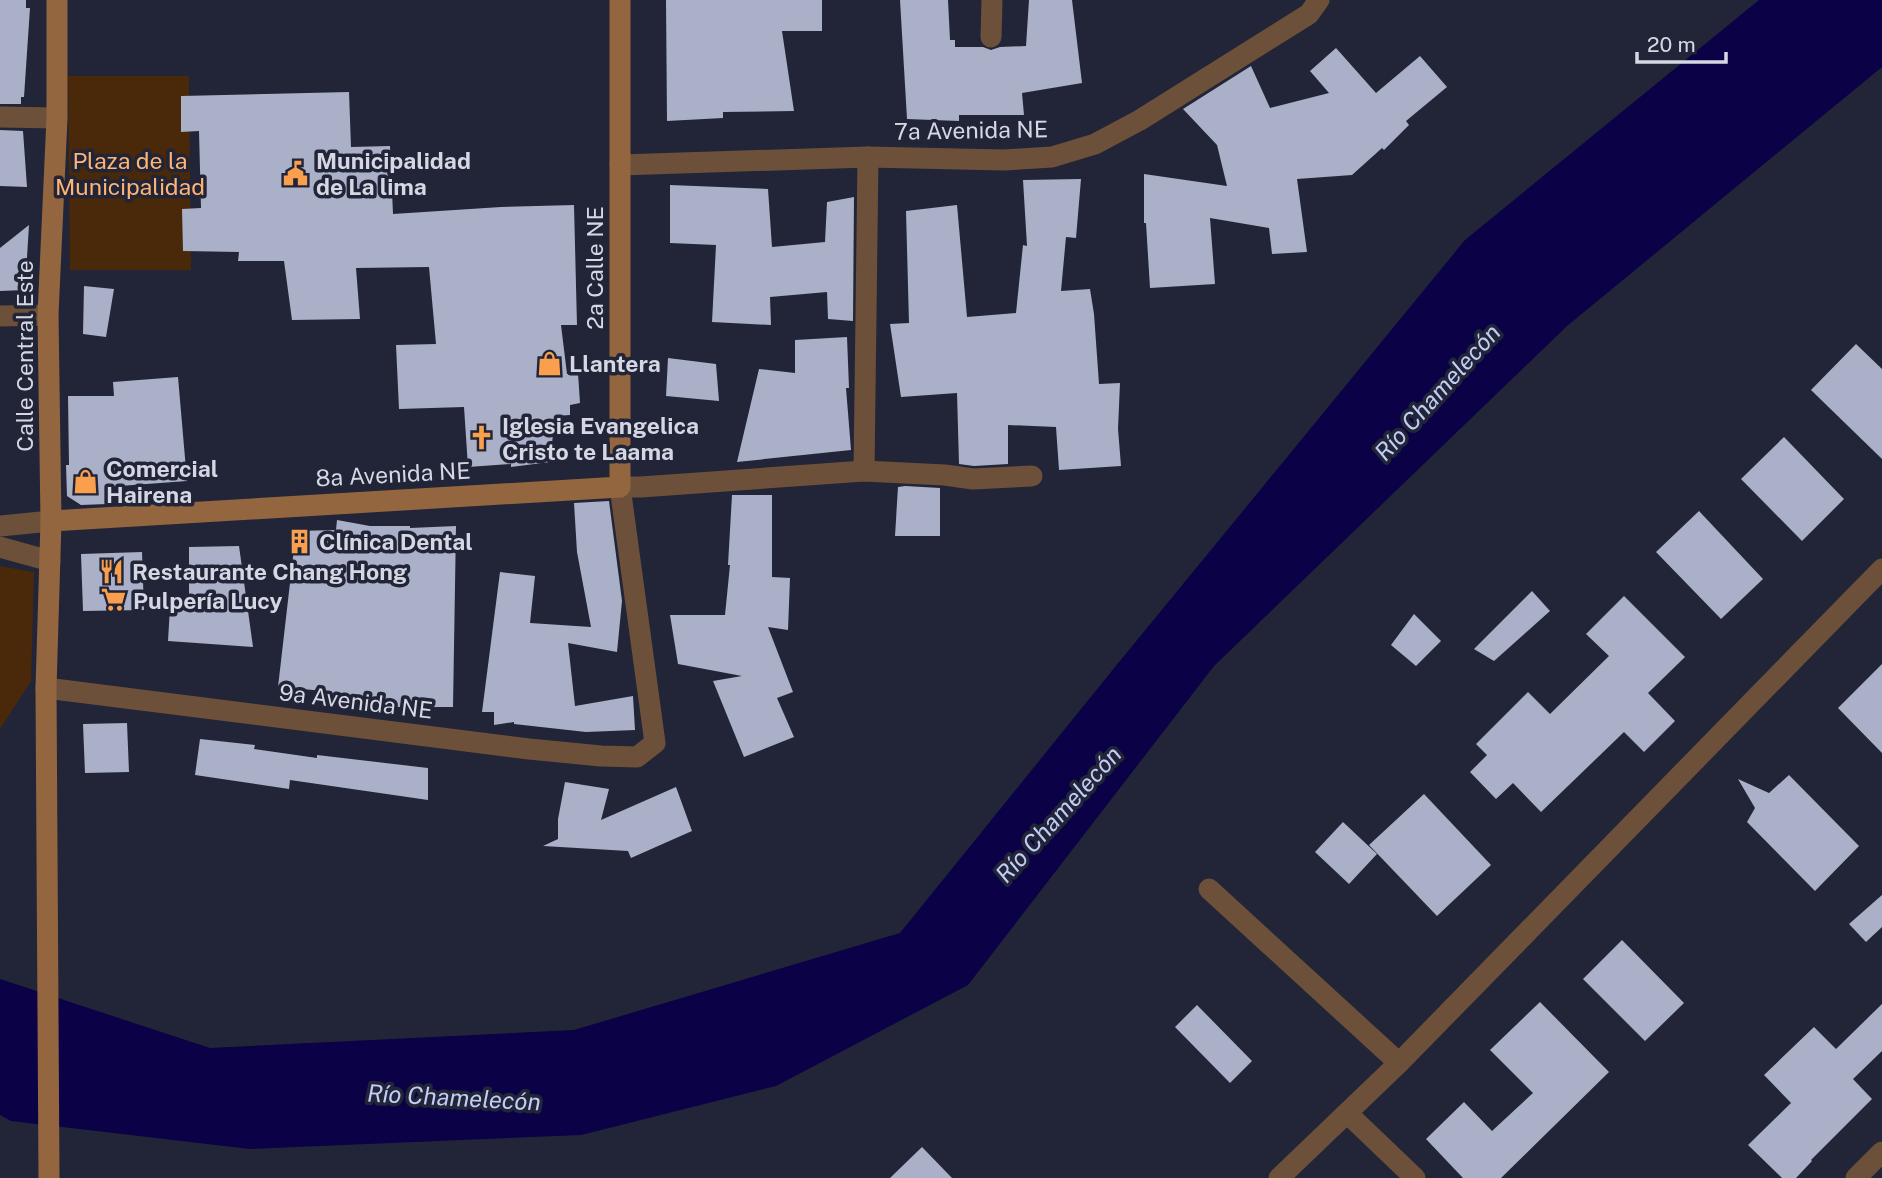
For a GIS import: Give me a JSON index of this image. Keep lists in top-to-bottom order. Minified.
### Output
{"streets":{"street":["7a Avenida NE","2a Calle NE","Calle Central Este","8a Avenida NE","9a Avenida NE"]},"crossings":[["7a Avenida NE","2a Calle NE"],["2a Calle NE","8a Avenida NE"],["2a Calle NE","9a Avenida NE"],["Calle Central Este","8a Avenida NE"],["Calle Central Este","9a Avenida NE"]],"water":["Río Chamelecón"],"parks":["Plaza de la Municipalidad"],"places":{"public building":["Municipalidad de La lima"],"shop":["Llantera","Comercial Hairena"],"church":["Iglesia Evangelica Cristo te Laama"],"building":["Clínica Dental"],"restaurant":["Restaurante Chang Hong"],"supermarket":["Pulpería Lucy"]},"scale_bar":"20 m"}
